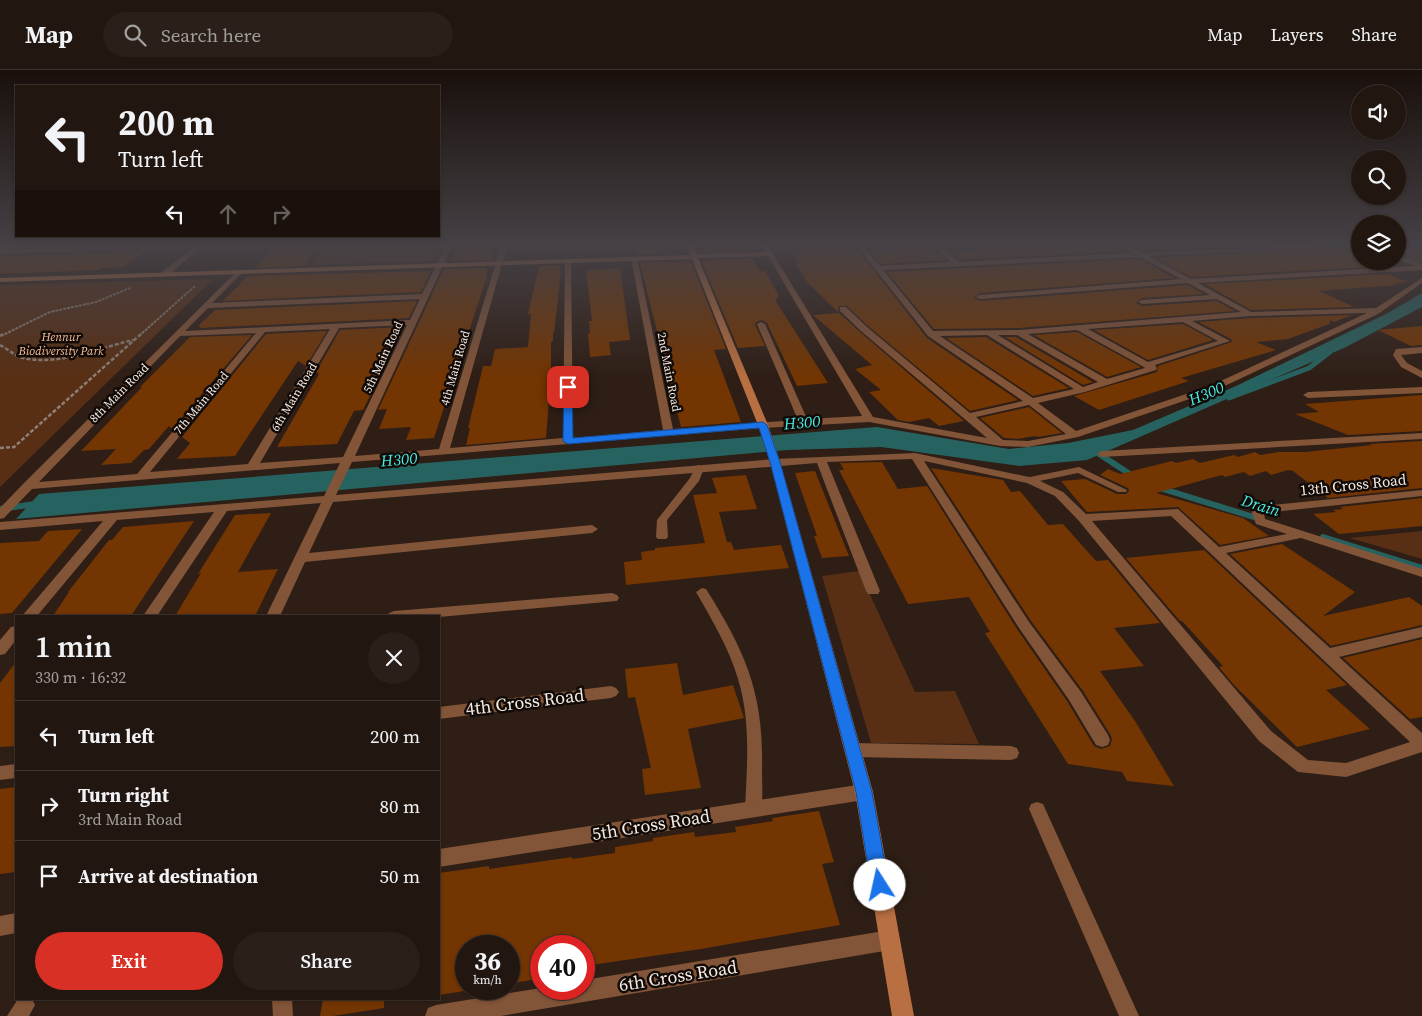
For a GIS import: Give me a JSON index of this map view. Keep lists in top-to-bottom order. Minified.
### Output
{"streets":{"street":["5th Main Road","4th Main Road","2nd Main Road","8th Main Road","6th Main Road","7th Main Road","13th Cross Road","4th Cross Road","5th Cross Road","6th Cross Road"]},"water":["H300","Drain"],"parks":["Hennur Biodiversity Park"],"page":{"header":"Map","search":"Search here","nav":["Map","Layers","Share"],"turn":["200 m","Turn left"],"heading":["1 min","330 m · 16:32"],"list":[{"name":"Turn left","value":"200 m"},{"name":"Turn right","note":"3rd Main Road","value":"80 m"},{"name":"Arrive at destination","value":"50 m"}],"buttons":["Exit","Share"],"speed":"36 km/h","limit":"40"}}
